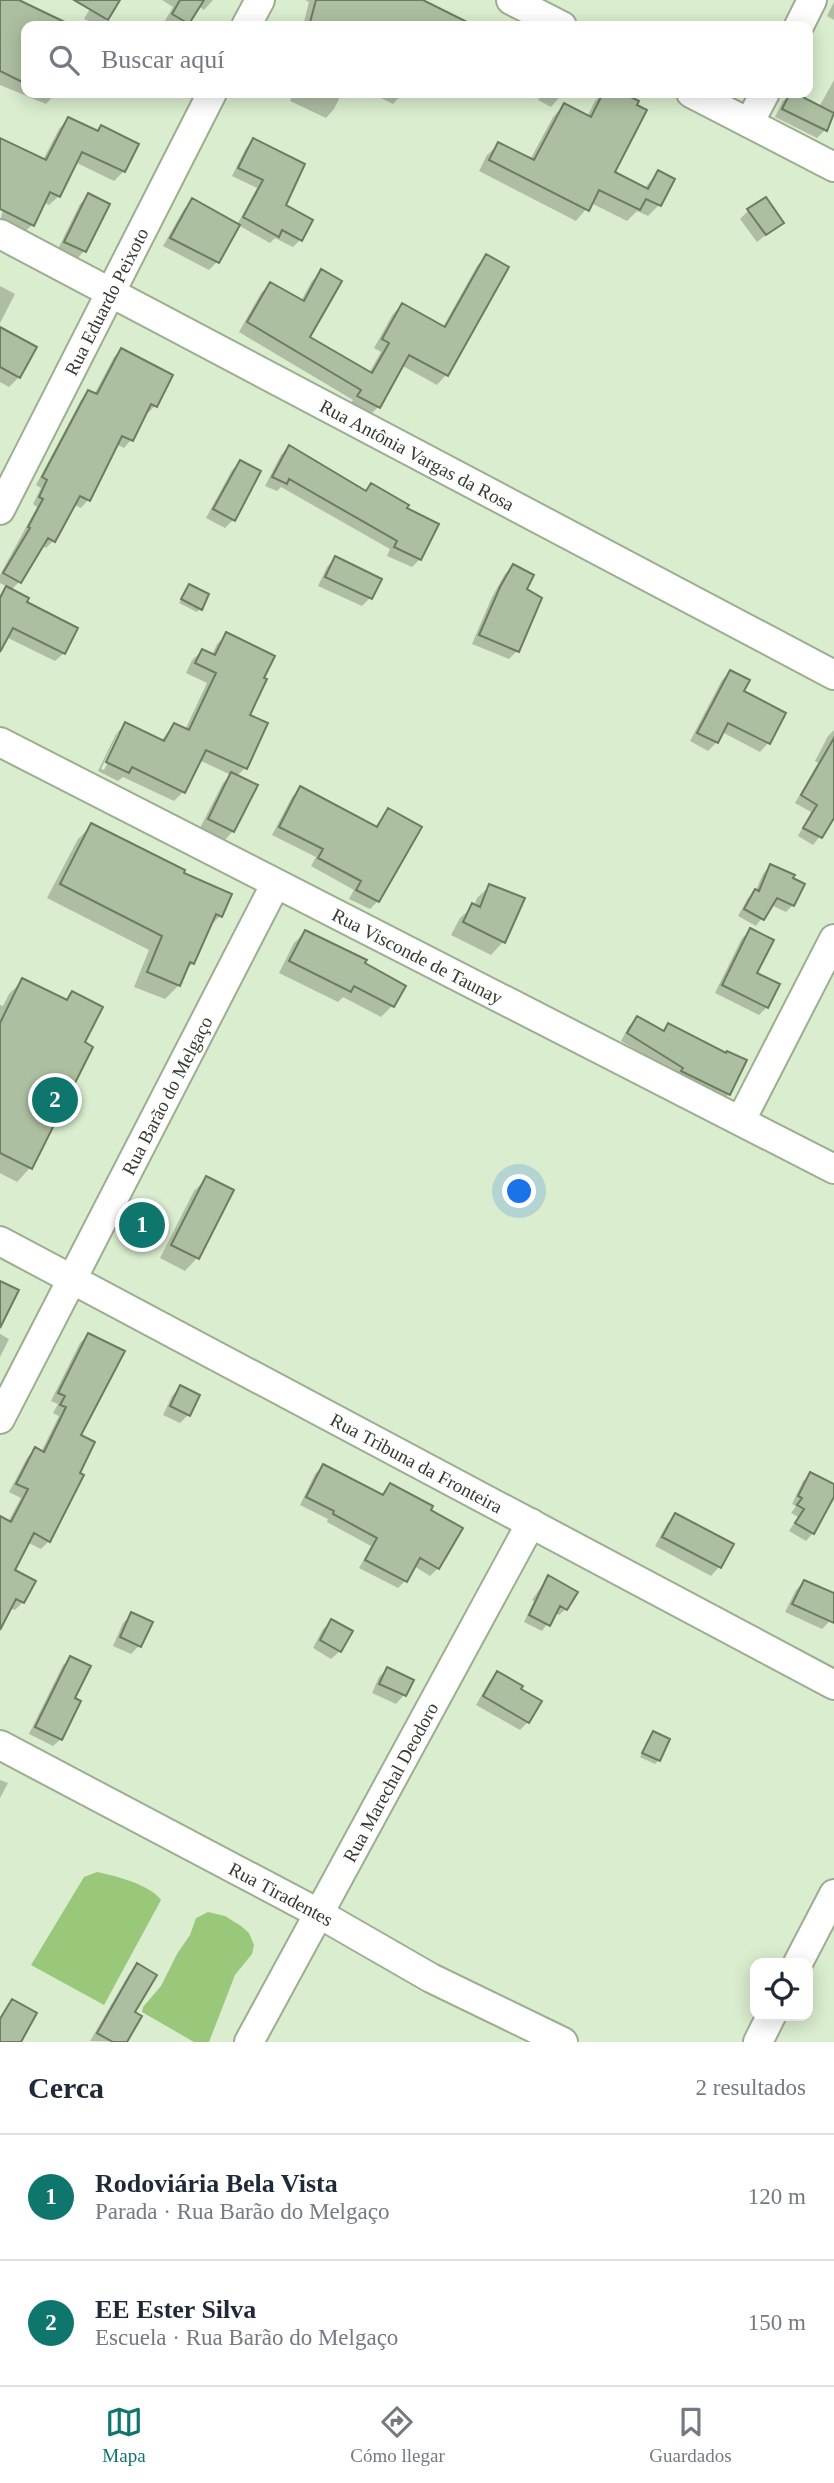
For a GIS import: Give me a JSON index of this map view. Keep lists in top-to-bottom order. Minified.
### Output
{"streets":{"street":["Rua Eduardo Peixoto","Rua Antônia Vargas da Rosa","Rua Visconde de Taunay","Rua Barão do Melgaço","Rua Tribuna da Fronteira","Rua Marechal Deodoro","Rua Tiradentes"]},"crossings":[["Rua Eduardo Peixoto","Rua Antônia Vargas da Rosa"],["Rua Visconde de Taunay","Rua Barão do Melgaço"],["Rua Barão do Melgaço","Rua Tribuna da Fronteira"],["Rua Tribuna da Fronteira","Rua Marechal Deodoro"],["Rua Marechal Deodoro","Rua Tiradentes"]],"page":{"search":"Buscar aquí","pins":["2","1"],"heading":["Cerca","2 resultados"],"list":[{"mark":"1","name":"Rodoviária Bela Vista","note":"Parada · Rua Barão do Melgaço","value":"120 m"},{"mark":"2","name":"EE Ester Silva","note":"Escuela · Rua Barão do Melgaço","value":"150 m"}],"nav":["Mapa","Cómo llegar","Guardados"]}}
